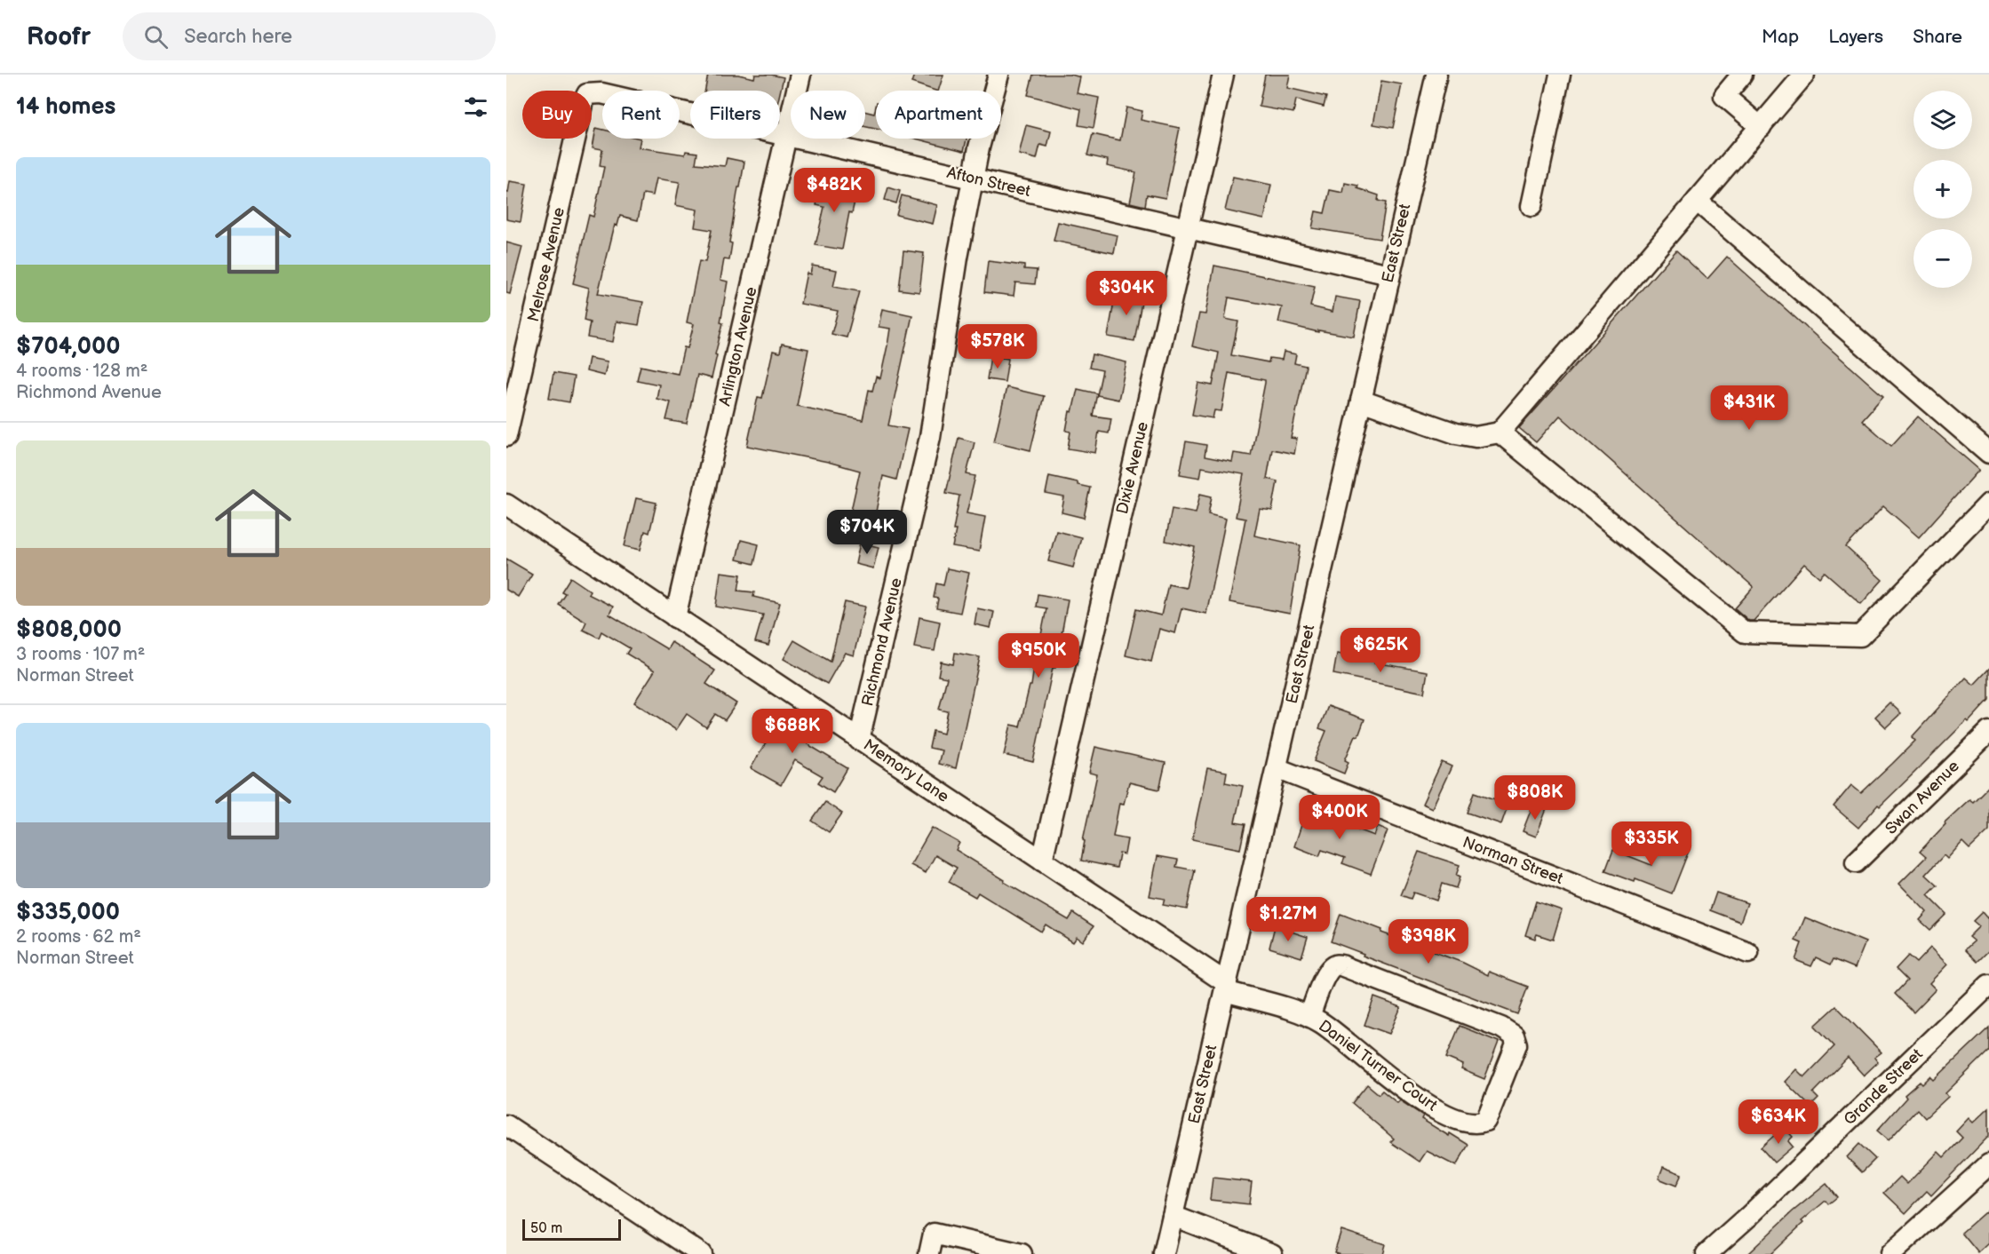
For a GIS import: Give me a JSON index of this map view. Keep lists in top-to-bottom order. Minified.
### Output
{"streets":{"street":["Afton Street","East Street","Melrose Avenue","Arlington Avenue","Dixie Avenue","Richmond Avenue","Memory Lane","Swan Avenue","Norman Street","Daniel Turner Court","Grande Street"]},"crossings":[["Afton Street","East Street"],["Afton Street","Arlington Avenue"],["Afton Street","Dixie Avenue"],["Afton Street","Richmond Avenue"],["East Street","Memory Lane"],["East Street","Norman Street"],["East Street","Daniel Turner Court"],["Arlington Avenue","Memory Lane"],["Dixie Avenue","Memory Lane"],["Richmond Avenue","Memory Lane"],["Memory Lane","Daniel Turner Court"]],"scale_bar":"50 m","page":{"header":"Roofr","search":"Search here","nav":["Map","Layers","Share"],"heading":"14 homes","map_buttons":["+","−"],"chip":["Buy","Rent","Filters","New","Apartment"],"list":[{"name":"$704,000","note":"4 rooms · 128 m² · Richmond Avenue"},{"name":"$808,000","note":"3 rooms · 107 m² · Norman Street"},{"name":"$335,000","note":"2 rooms · 62 m² · Norman Street"}],"price":["$482K","$304K","$578K","$431K","$704K","$625K","$950K","$688K","$808K","$400K","$335K","$1.27M","$398K","$634K"],"scale":"50 m"}}
